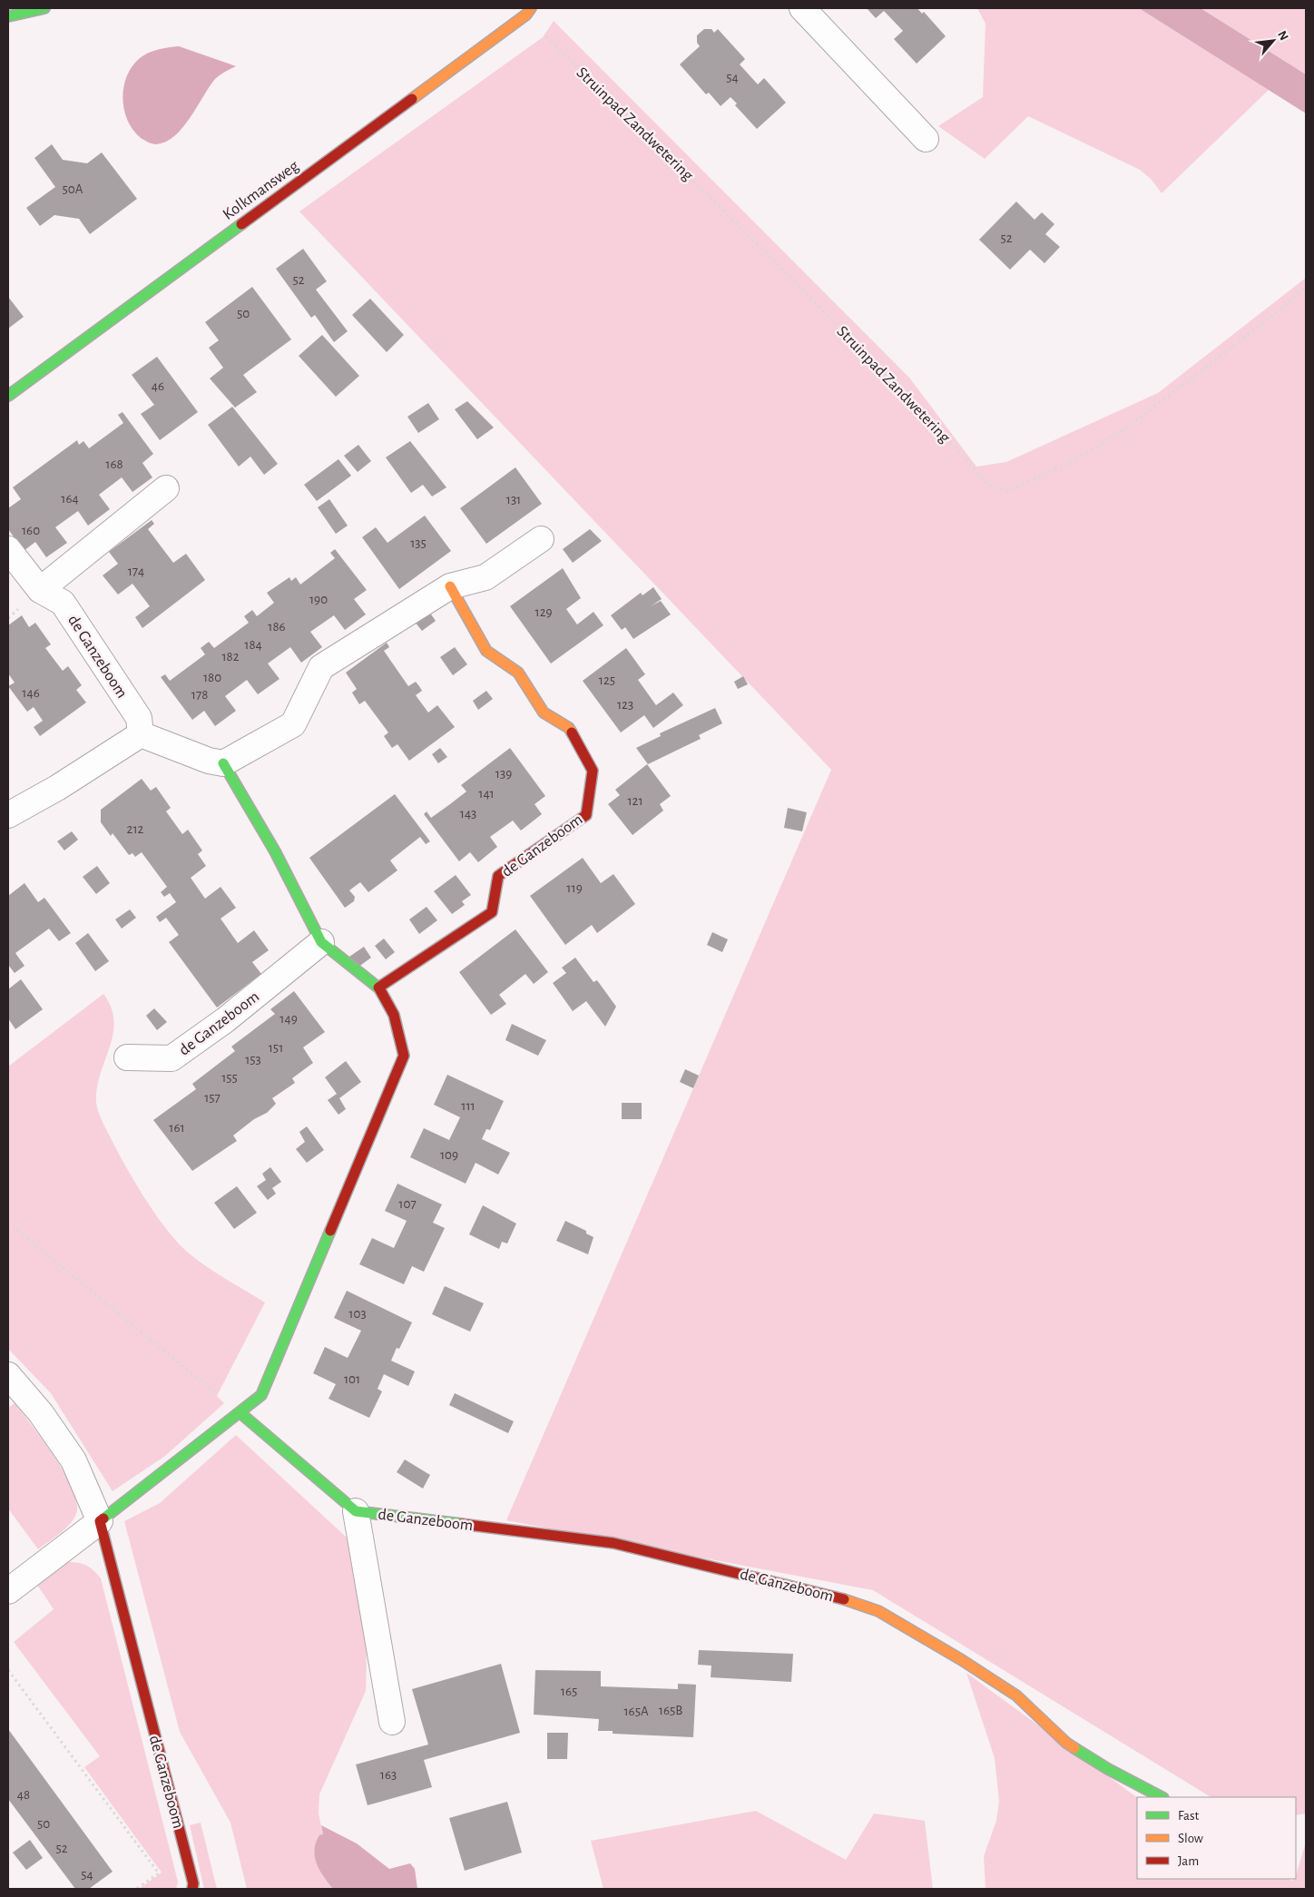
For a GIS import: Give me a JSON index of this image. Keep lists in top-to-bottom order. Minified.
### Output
{"streets":{"street":["Kolkmansweg","de Ganzeboom"],"path":["Struinpad Zandwetering"]},"crossings":[["Struinpad Zandwetering","Kolkmansweg"]],"house_numbers":["54","50A","52","52","50","46","168","164","131","160","135","174","190","129","186","184","182","180","125","146","178","123","139","141","121","143","212","119","149","151","153","155","157","111","161","109","107","103","101","165","165B","165A","163","48","50","52","54"],"legend":["Fast","Slow","Jam"],"north":"top right"}
